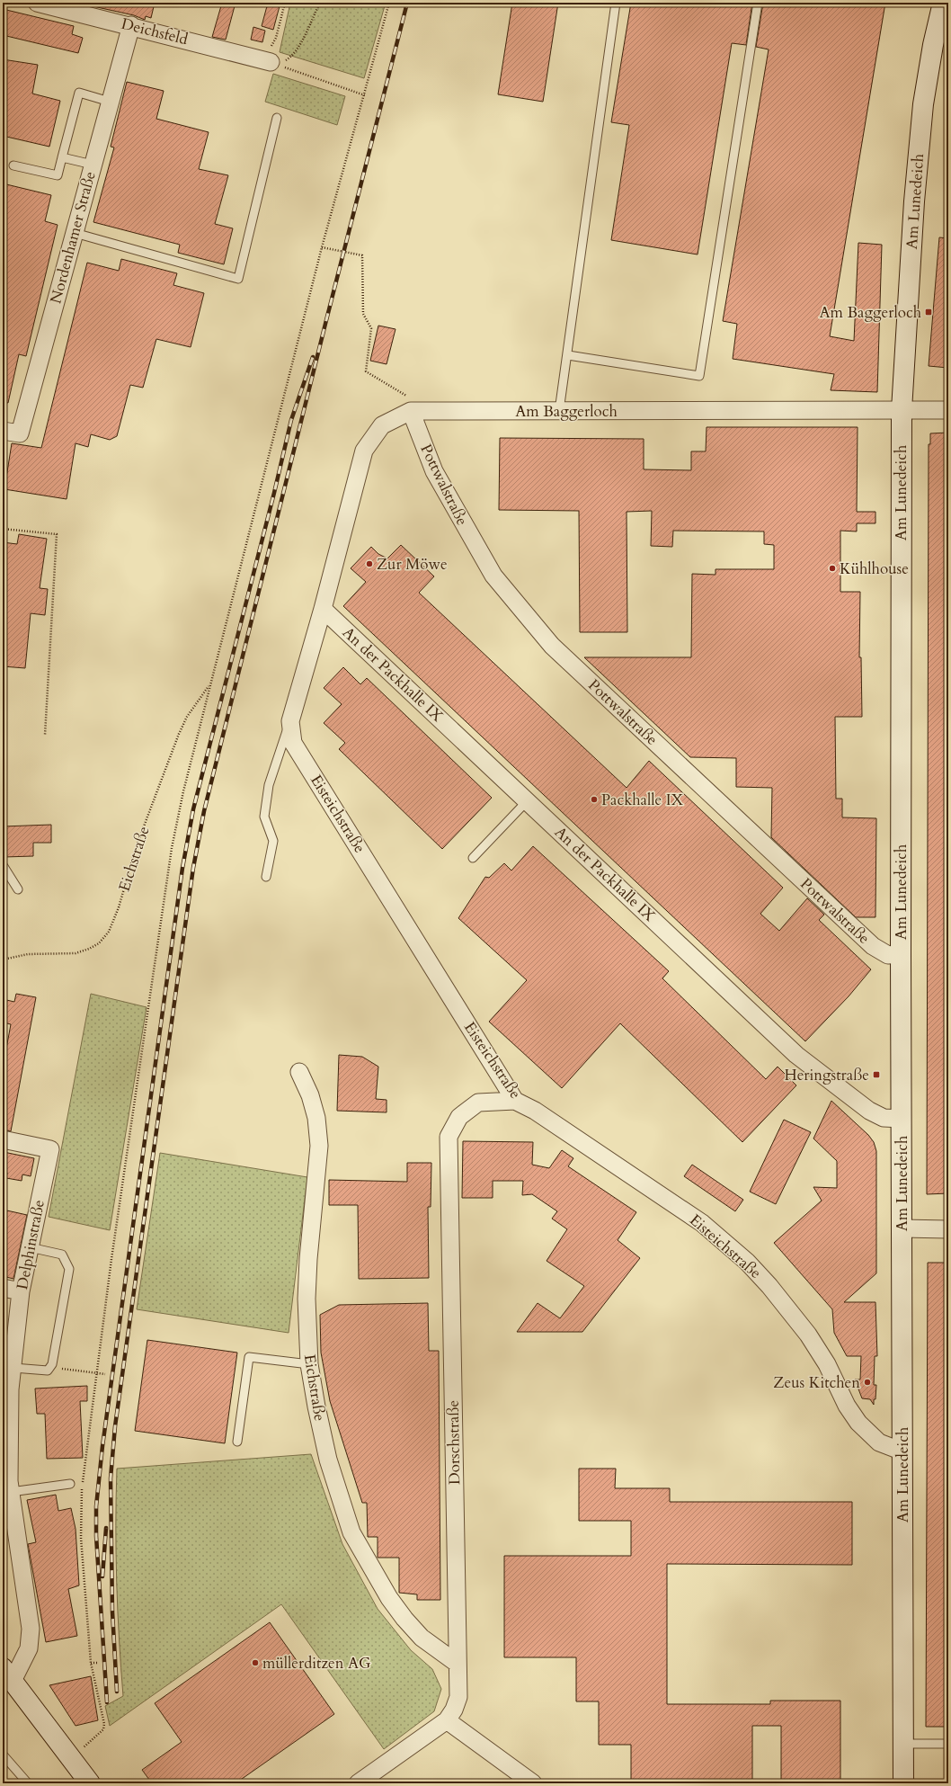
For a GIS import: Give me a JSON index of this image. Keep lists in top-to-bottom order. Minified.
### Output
{"streets":{"street":["Deichsfeld","Am Lunedeich","Nordenhamer Straße","Am Baggerloch","Pottwalstraße","An der Packhalle IX","Eisteichstraße","Eichstraße","Delphinstraße","Dorschstraße"]},"crossings":[["Deichsfeld","Nordenhamer Straße"],["Am Lunedeich","Am Baggerloch"],["Am Lunedeich","Pottwalstraße"],["Am Lunedeich","An der Packhalle IX"],["Am Lunedeich","Eisteichstraße"],["Am Baggerloch","Pottwalstraße"],["Am Baggerloch","An der Packhalle IX"],["Am Baggerloch","Eisteichstraße"],["An der Packhalle IX","Eisteichstraße"],["Eisteichstraße","Dorschstraße"],["Eichstraße","Dorschstraße"]],"places":{"transit":["Am Baggerloch","Heringstraße"],"other":["Zur Möwe","Kühlhouse","Packhalle IX","Zeus Kitchen","müllerditzen AG"]}}
